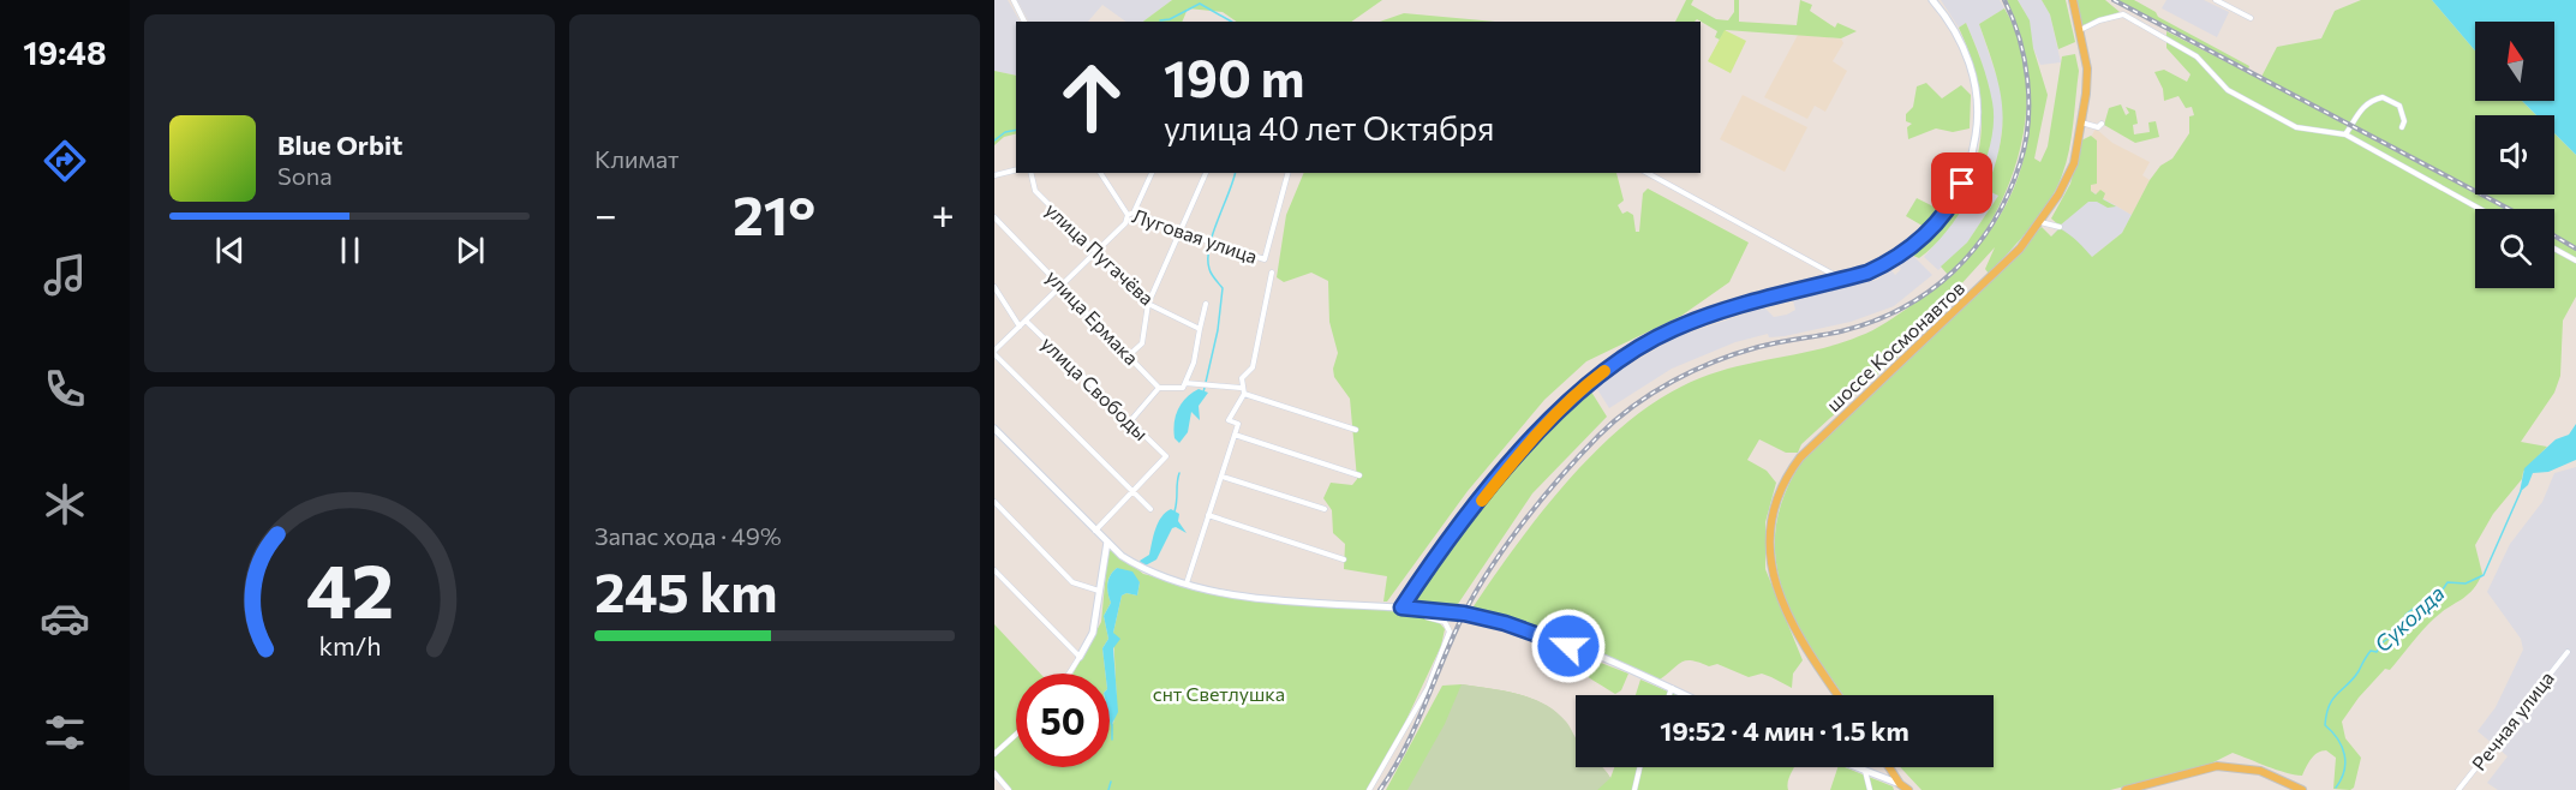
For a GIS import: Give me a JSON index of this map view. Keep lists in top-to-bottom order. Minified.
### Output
{"streets":{"main road":["шоссе Космонавтов"],"street":["Луговая улица","улица Пугачёва","улица Ермака","улица Свободы","Речная улица"]},"water":["Суколда"],"parks":["снт Светлушка"],"north":"top","page":{"tabs":"19:48","tile":["Климат",["Запас хода · 49%","245 km"]],"turn":["190 m","улица 40 лет Октября"],"song":["Blue Orbit","Sona"],"heat":["−","21°","+"],"limit":"50","trip":"19:52 · 4 мин · 1.5 km","gauge":["42","km/h"]}}
